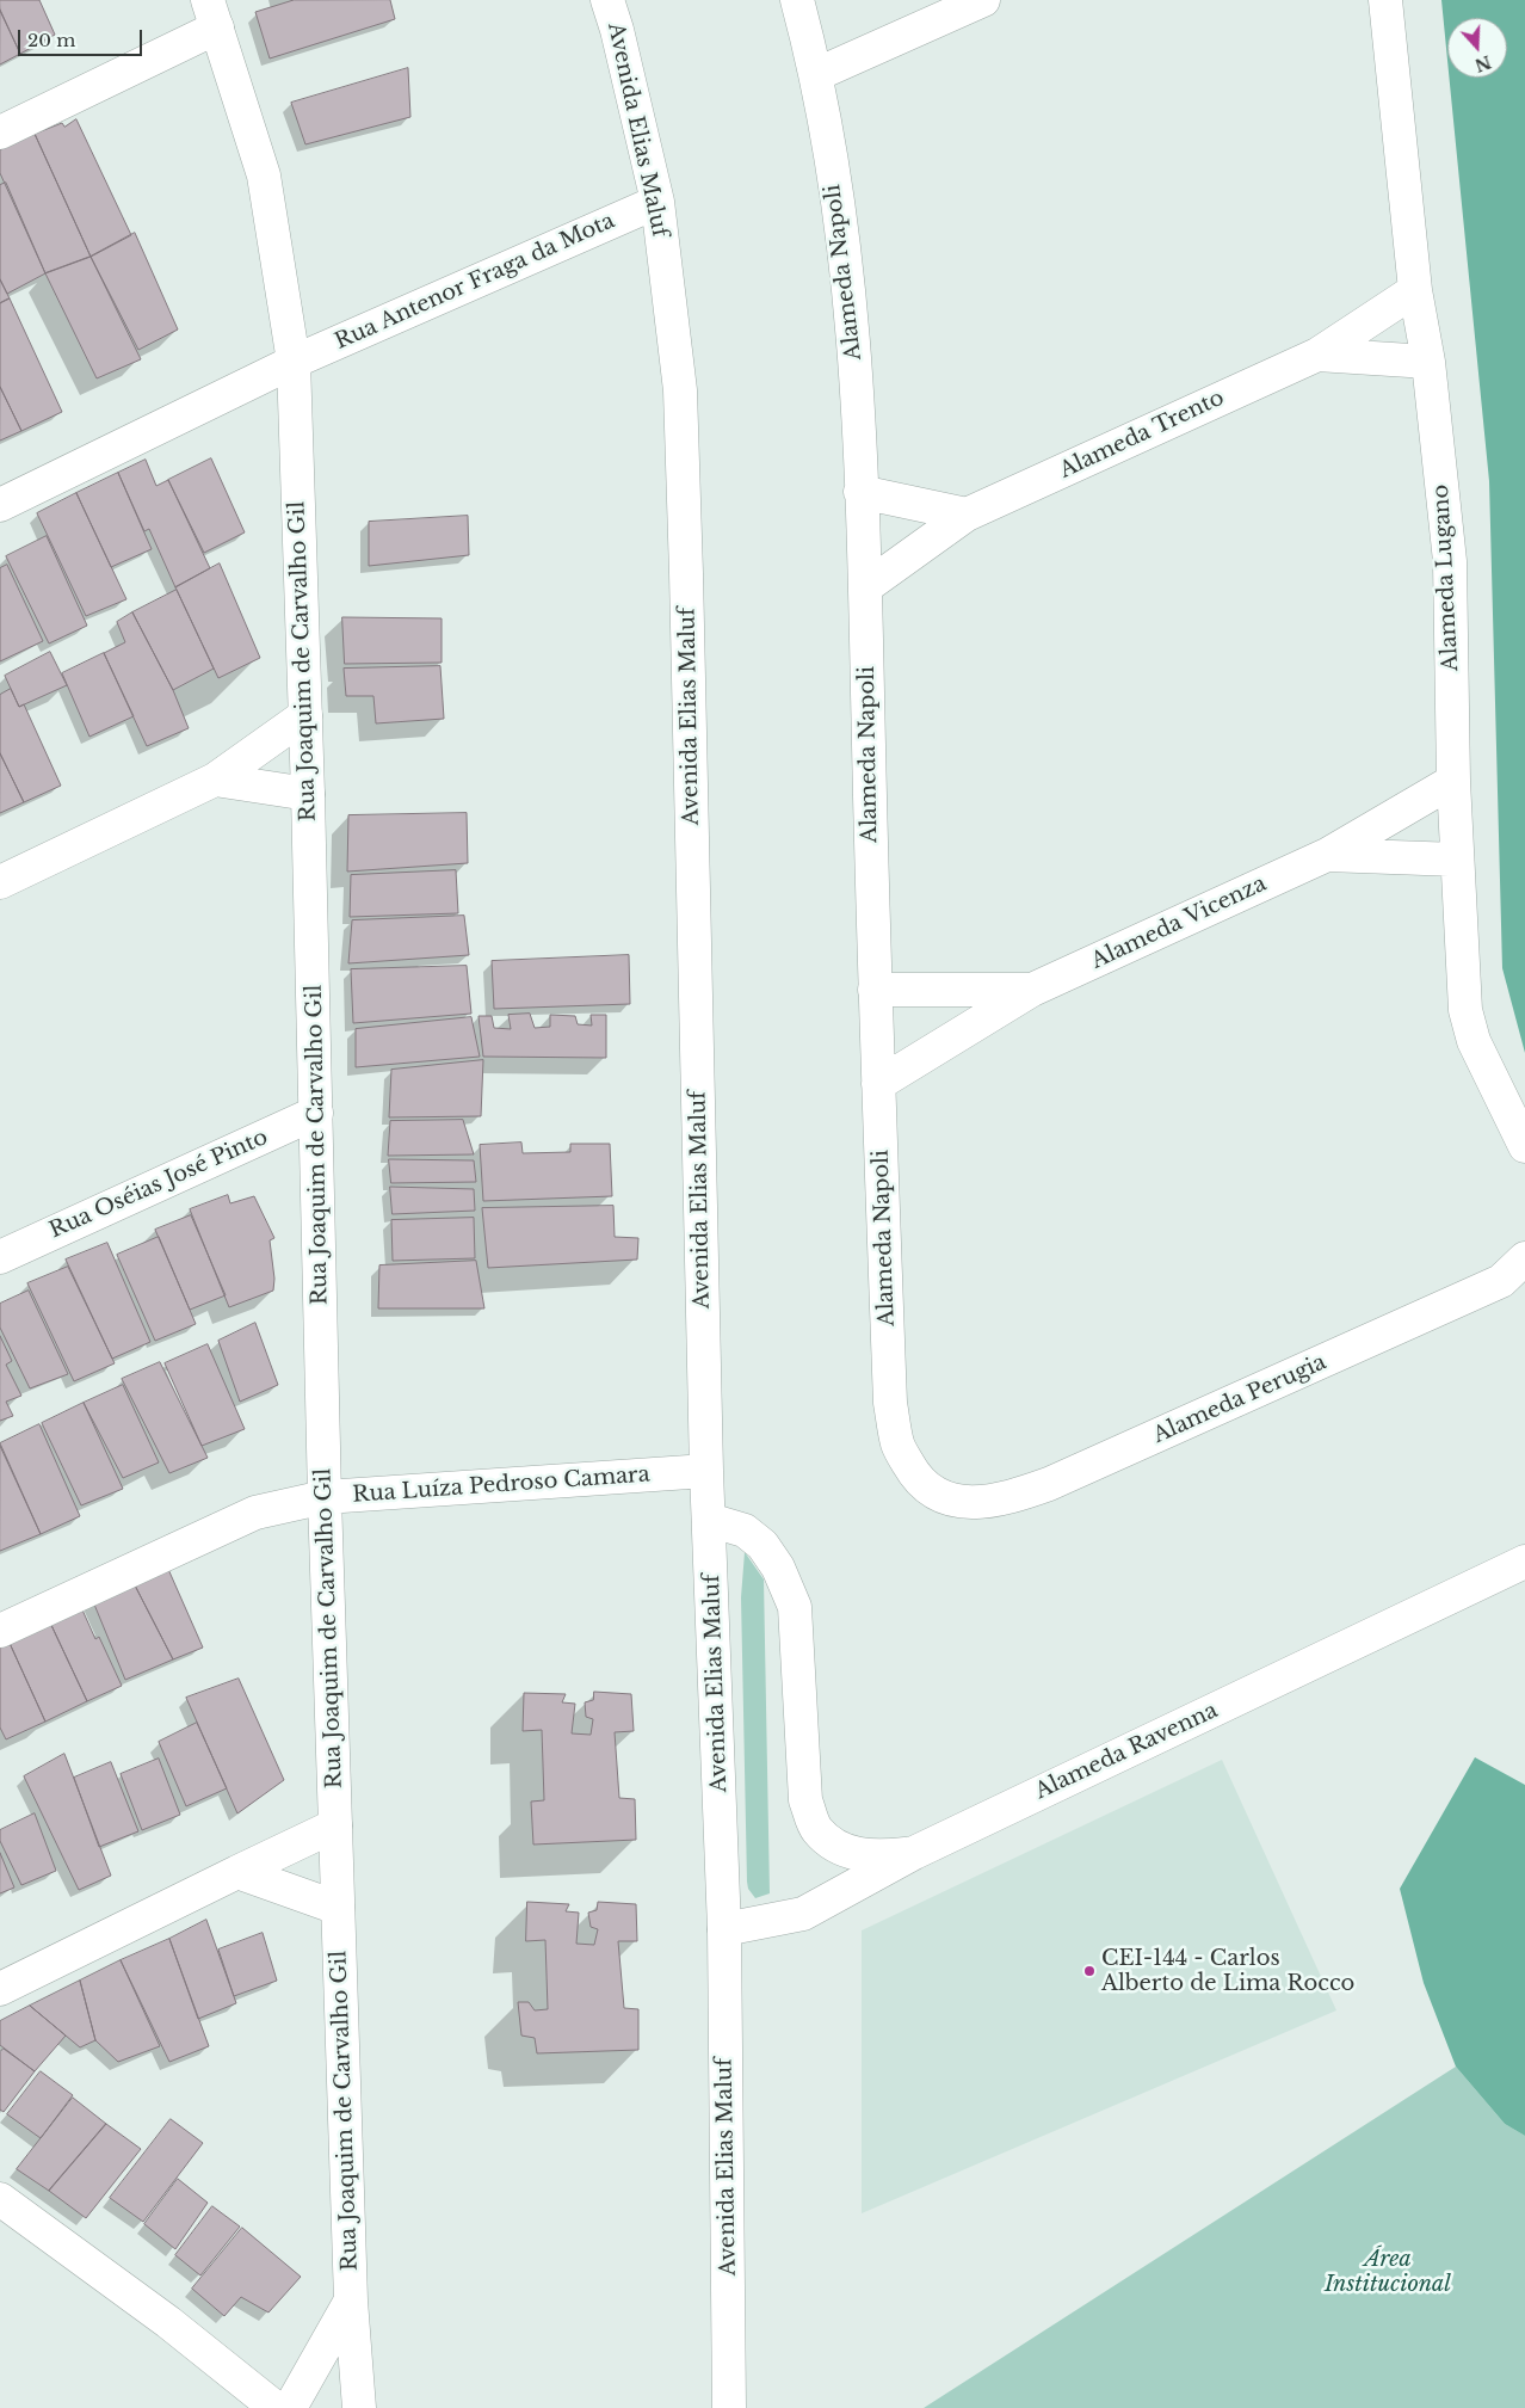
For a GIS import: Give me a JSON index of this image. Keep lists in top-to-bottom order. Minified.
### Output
{"streets":{"street":["Avenida Elias Maluf","Alameda Napoli","Rua Antenor Fraga da Mota","Alameda Trento","Alameda Lugano","Rua Joaquim de Carvalho Gil","Alameda Vicenza","Rua Oséias José Pinto","Alameda Perugia","Rua Luíza Pedroso Camara","Alameda Ravenna"]},"crossings":[["Avenida Elias Maluf","Rua Antenor Fraga da Mota"],["Avenida Elias Maluf","Rua Luíza Pedroso Camara"],["Avenida Elias Maluf","Alameda Ravenna"],["Alameda Napoli","Alameda Trento"],["Alameda Napoli","Alameda Vicenza"],["Alameda Napoli","Alameda Perugia"],["Rua Antenor Fraga da Mota","Rua Joaquim de Carvalho Gil"],["Alameda Trento","Alameda Lugano"],["Alameda Lugano","Alameda Vicenza"],["Rua Joaquim de Carvalho Gil","Rua Oséias José Pinto"],["Rua Joaquim de Carvalho Gil","Rua Luíza Pedroso Camara"]],"parks":["Área Institucional"],"places":["CEI-144 - Carlos Alberto de Lima Rocco"],"scale_bar":"20 m","north":"bottom"}
